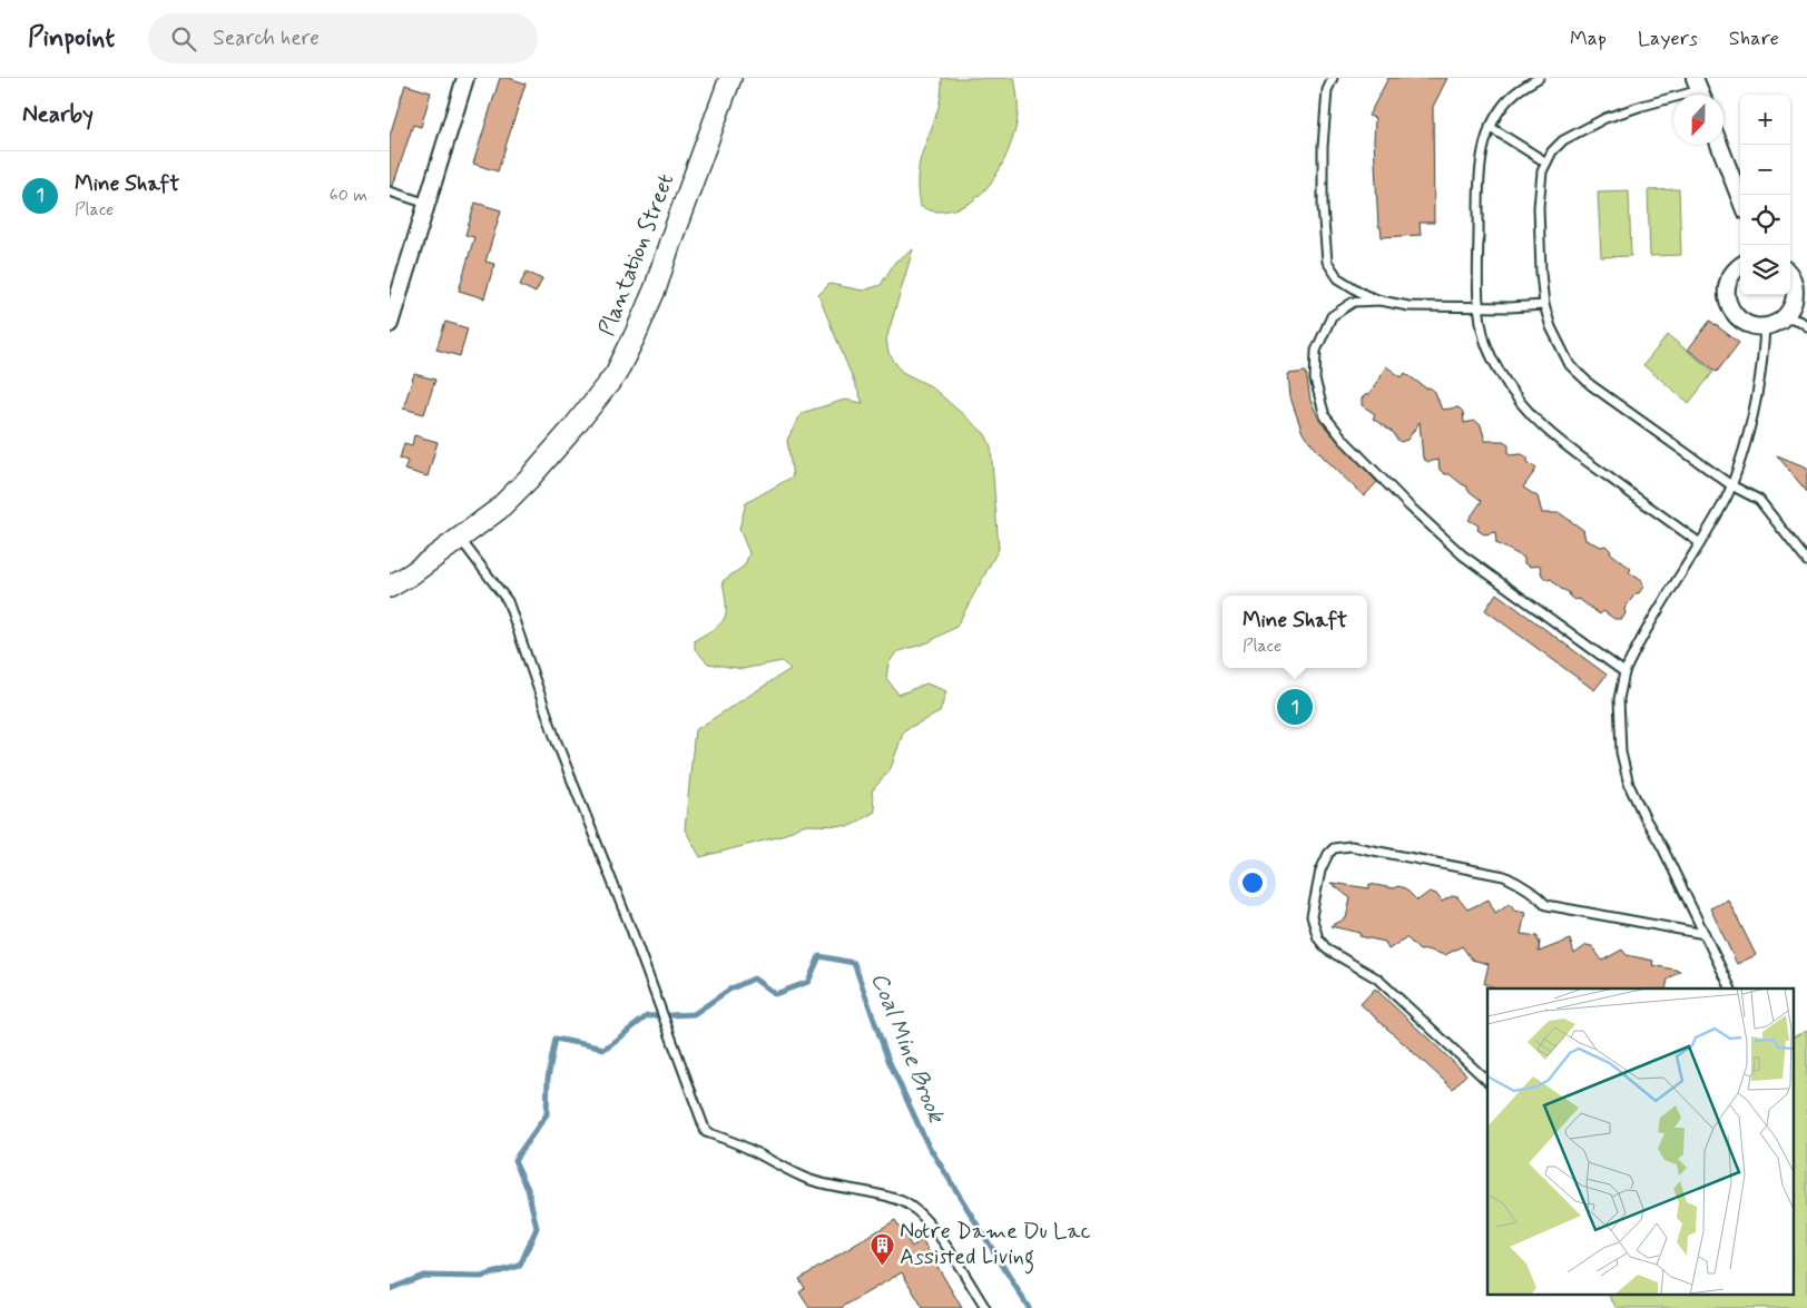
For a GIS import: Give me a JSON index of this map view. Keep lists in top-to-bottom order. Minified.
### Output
{"streets":{"main road":["Plantation Street"]},"water":["Coal Mine Brook"],"places":{"building":["Notre Dame Du Lac Assisted Living"]},"north":"bottom","page":{"header":"Pinpoint","search":"Search here","nav":["Map","Layers","Share"],"heading":"Nearby","map_buttons":["+","−"],"list":[{"mark":"1","name":"Mine Shaft","note":"Place","value":"60 m"}],"popup":["Mine Shaft","Place"],"pins":"1"}}
